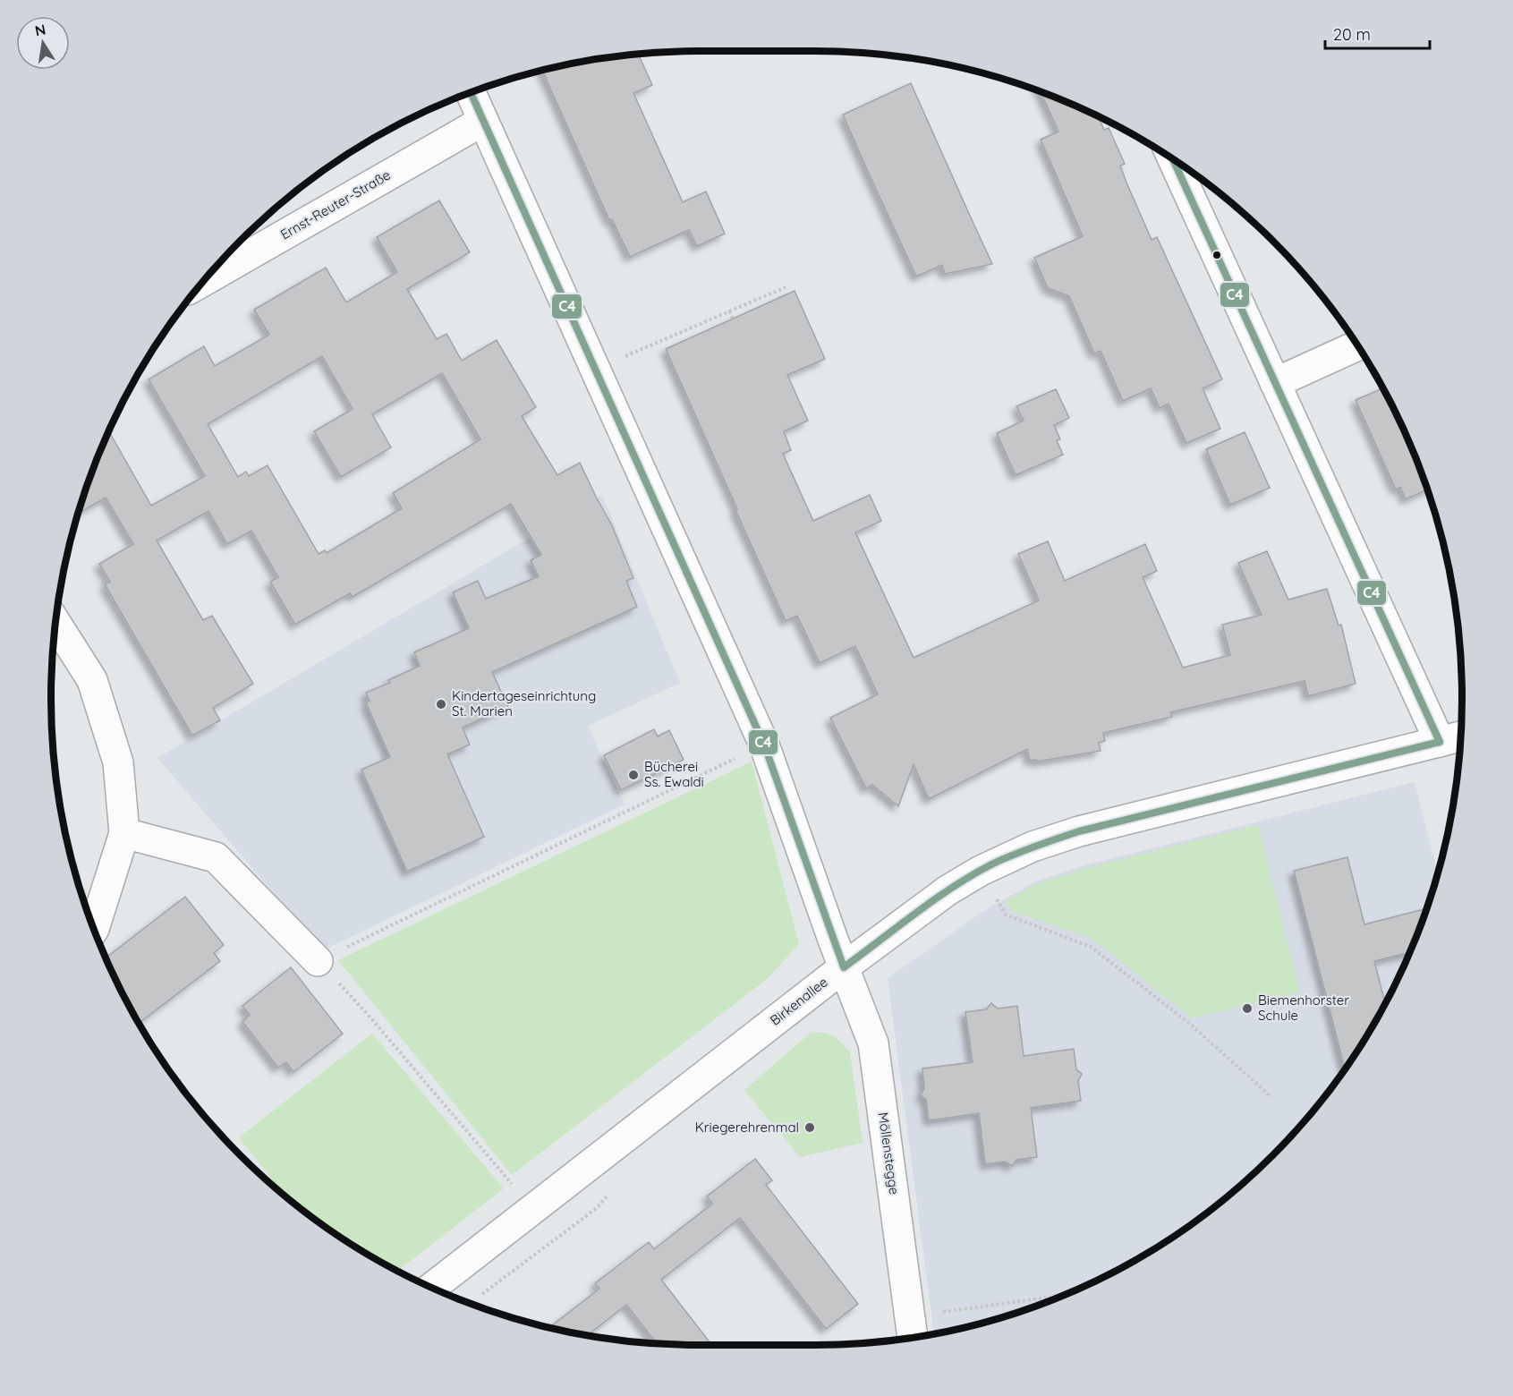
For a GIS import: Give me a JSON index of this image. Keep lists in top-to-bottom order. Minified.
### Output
{"streets":{"street":["Ernst-Reuter-Straße","Birkenallee","Möllenstegge"]},"crossings":[["Ernst-Reuter-Straße","Möllenstegge"],["Birkenallee","Möllenstegge"]],"places":["Kindertageseinrichtung St. Marien","Bücherei Ss. Ewaldi","Biemenhorster Schule","Kriegerehrenmal"],"lines":["transit line C4"],"scale_bar":"20 m","north":"top"}
